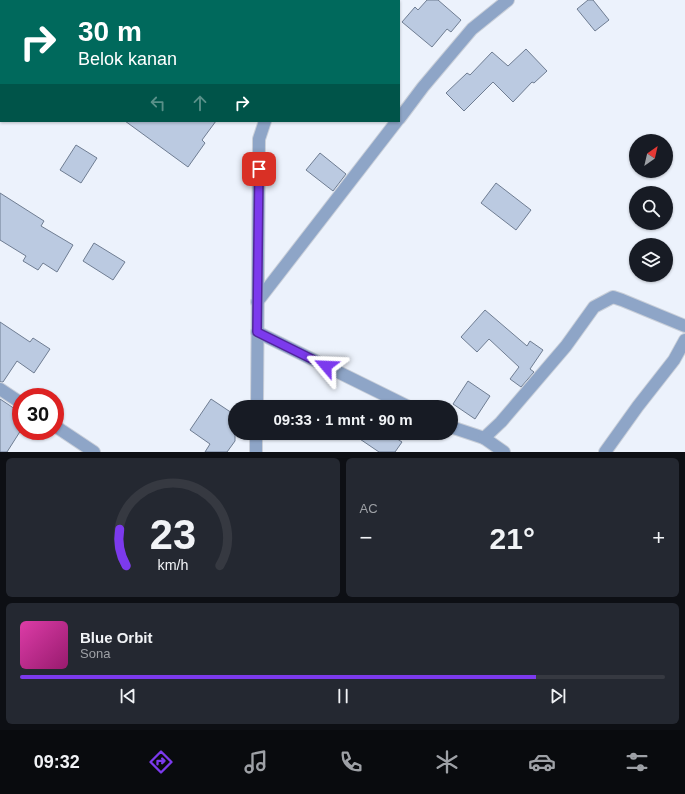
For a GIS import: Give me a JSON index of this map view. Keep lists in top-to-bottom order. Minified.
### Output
{"north":"top right","page":{"turn":["30 m","Belok kanan"],"limit":"30","trip":"09:33 · 1 mnt · 90 m","tile":"AC","heat":["−","21°","+"],"song":["Blue Orbit","Sona"],"tabs":"09:32","gauge":["23","km/h"]}}
